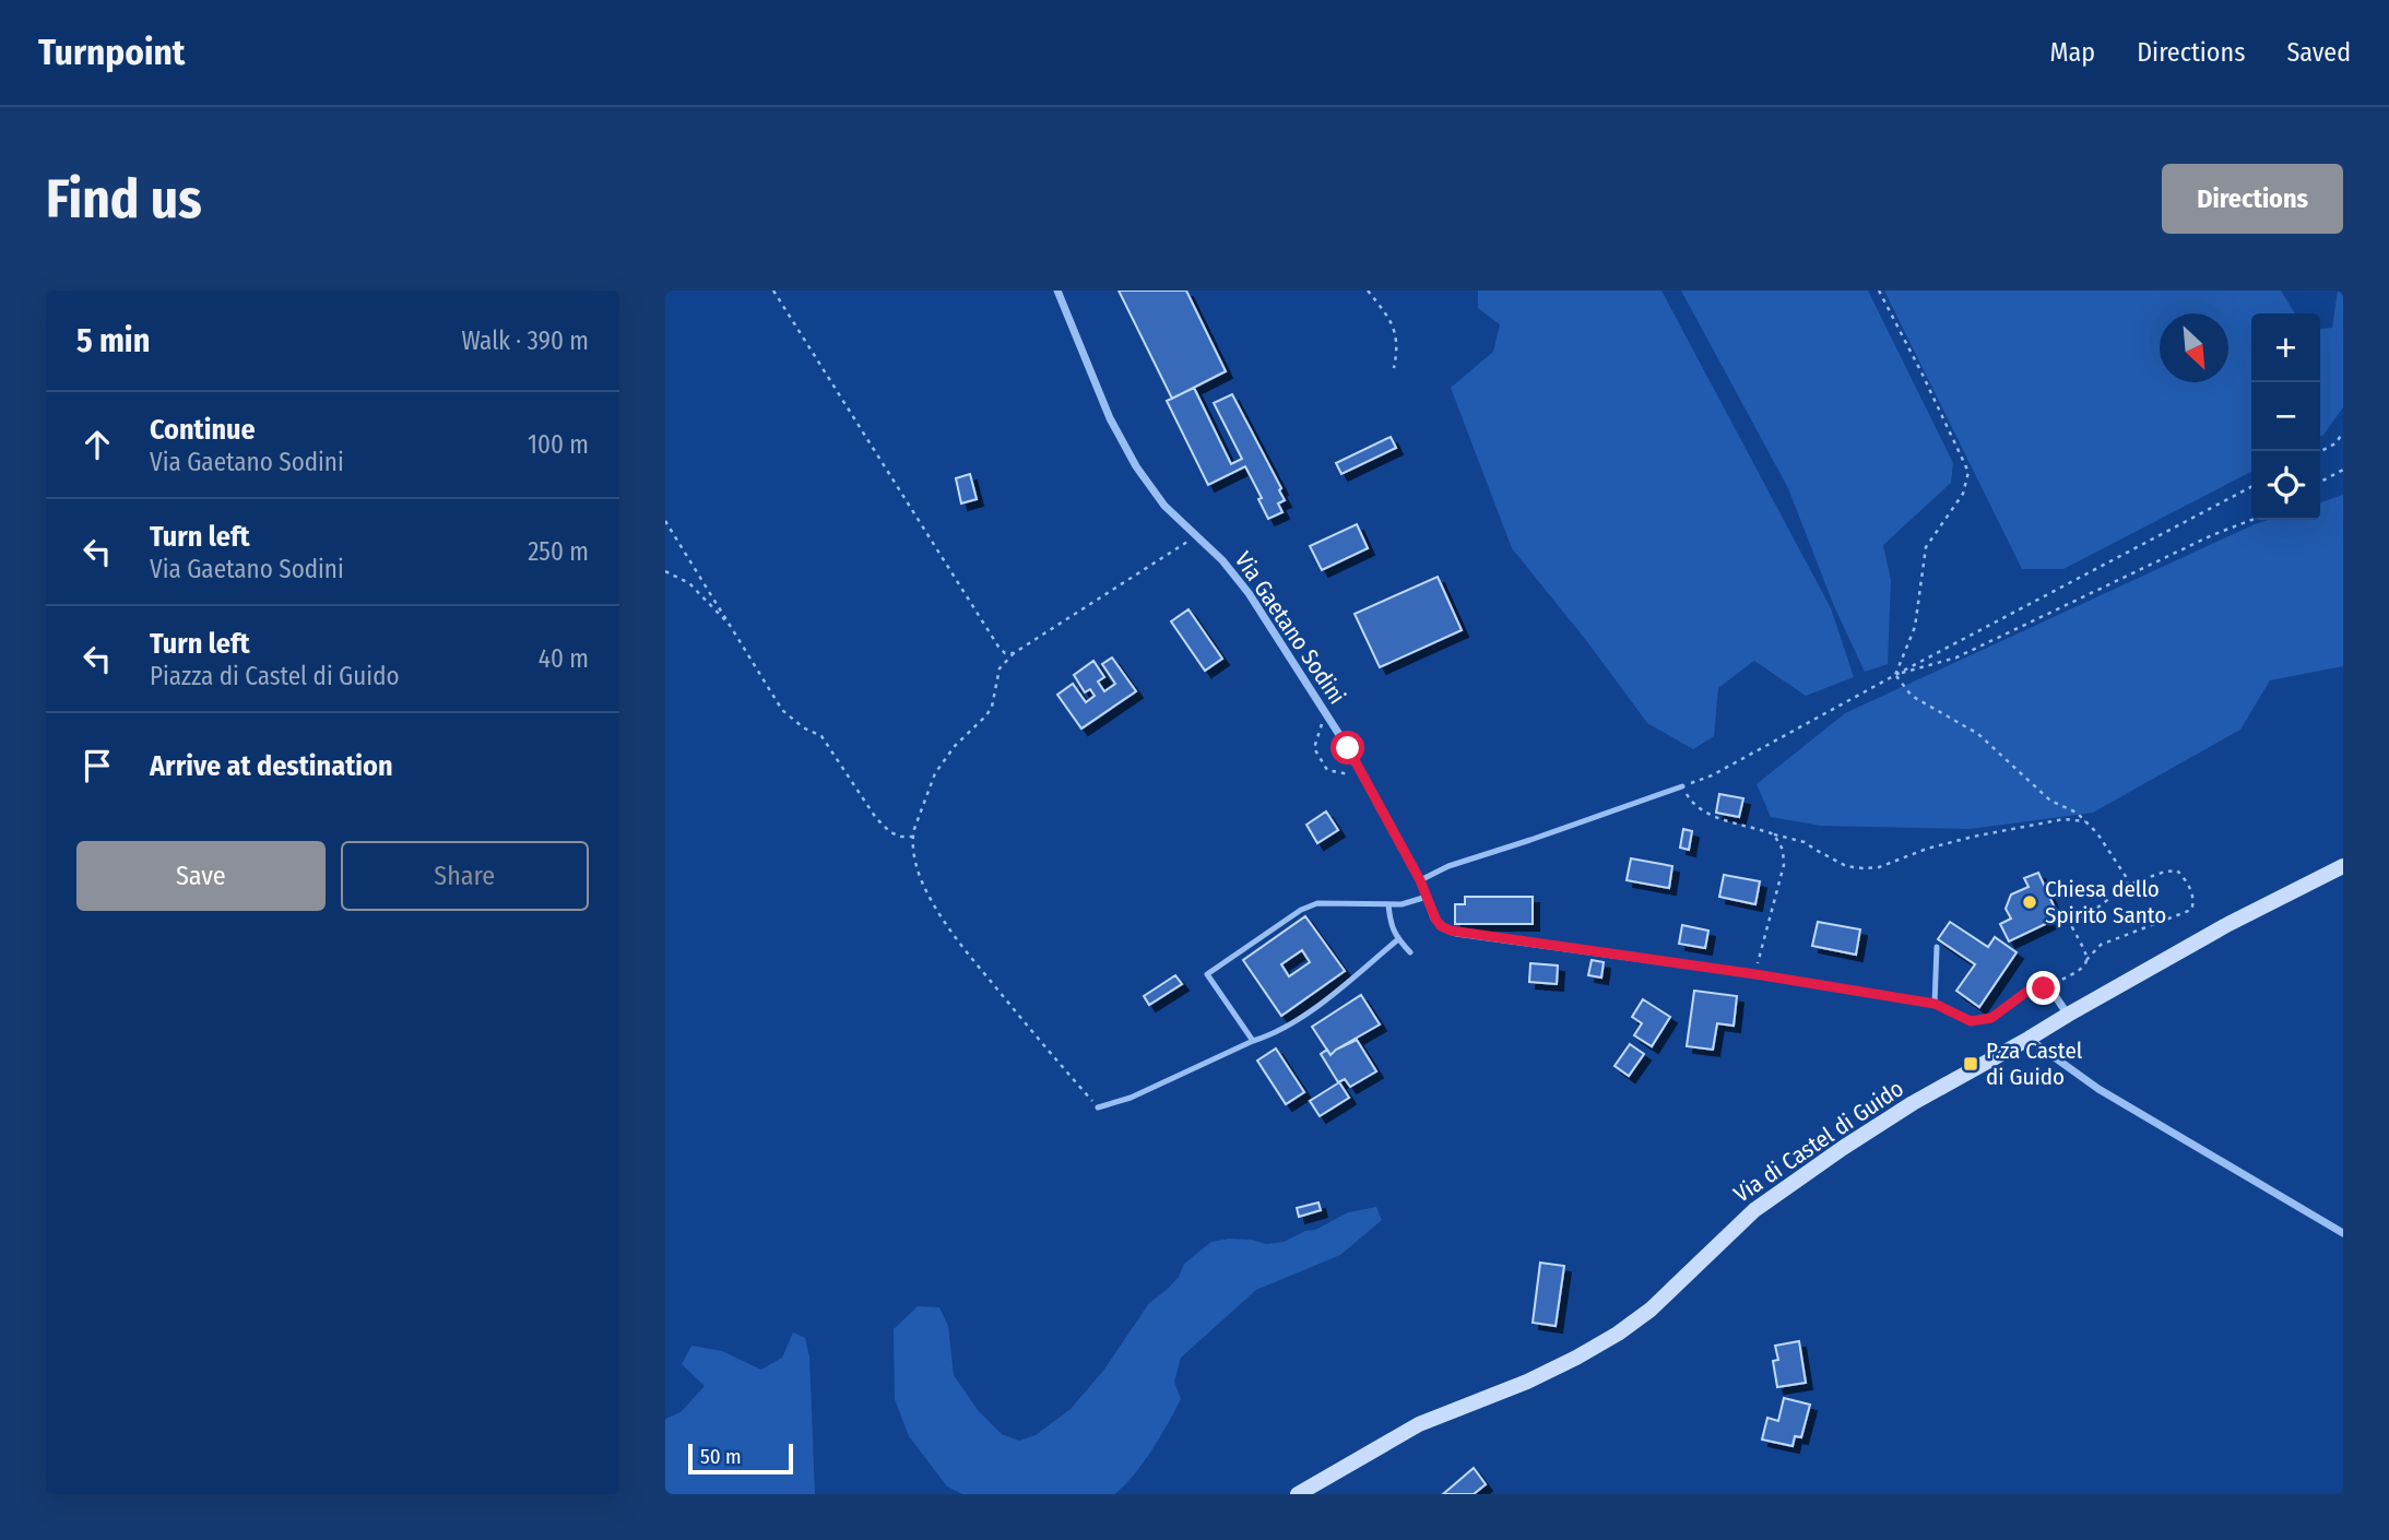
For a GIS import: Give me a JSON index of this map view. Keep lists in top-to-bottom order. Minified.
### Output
{"streets":{"street":["Via Gaetano Sodini","Via di Castel di Guido"]},"places":{"other":["Chiesa dello Spirito Santo"],"transit":["P.za Castel di Guido"]},"scale_bar":"50 m","north":"bottom right","page":{"header":"Turnpoint","nav":["Map","Directions","Saved"],"buttons":["Directions",["Save","Share"]],"title":"Find us","heading":["5 min","Walk · 390 m"],"map_buttons":["+","−"],"list":[["Continue","Via Gaetano Sodini","100 m"],["Turn left","Via Gaetano Sodini","250 m"],["Turn left","Piazza di Castel di Guido","40 m"],"Arrive at destination"],"scale":"50 m"}}
